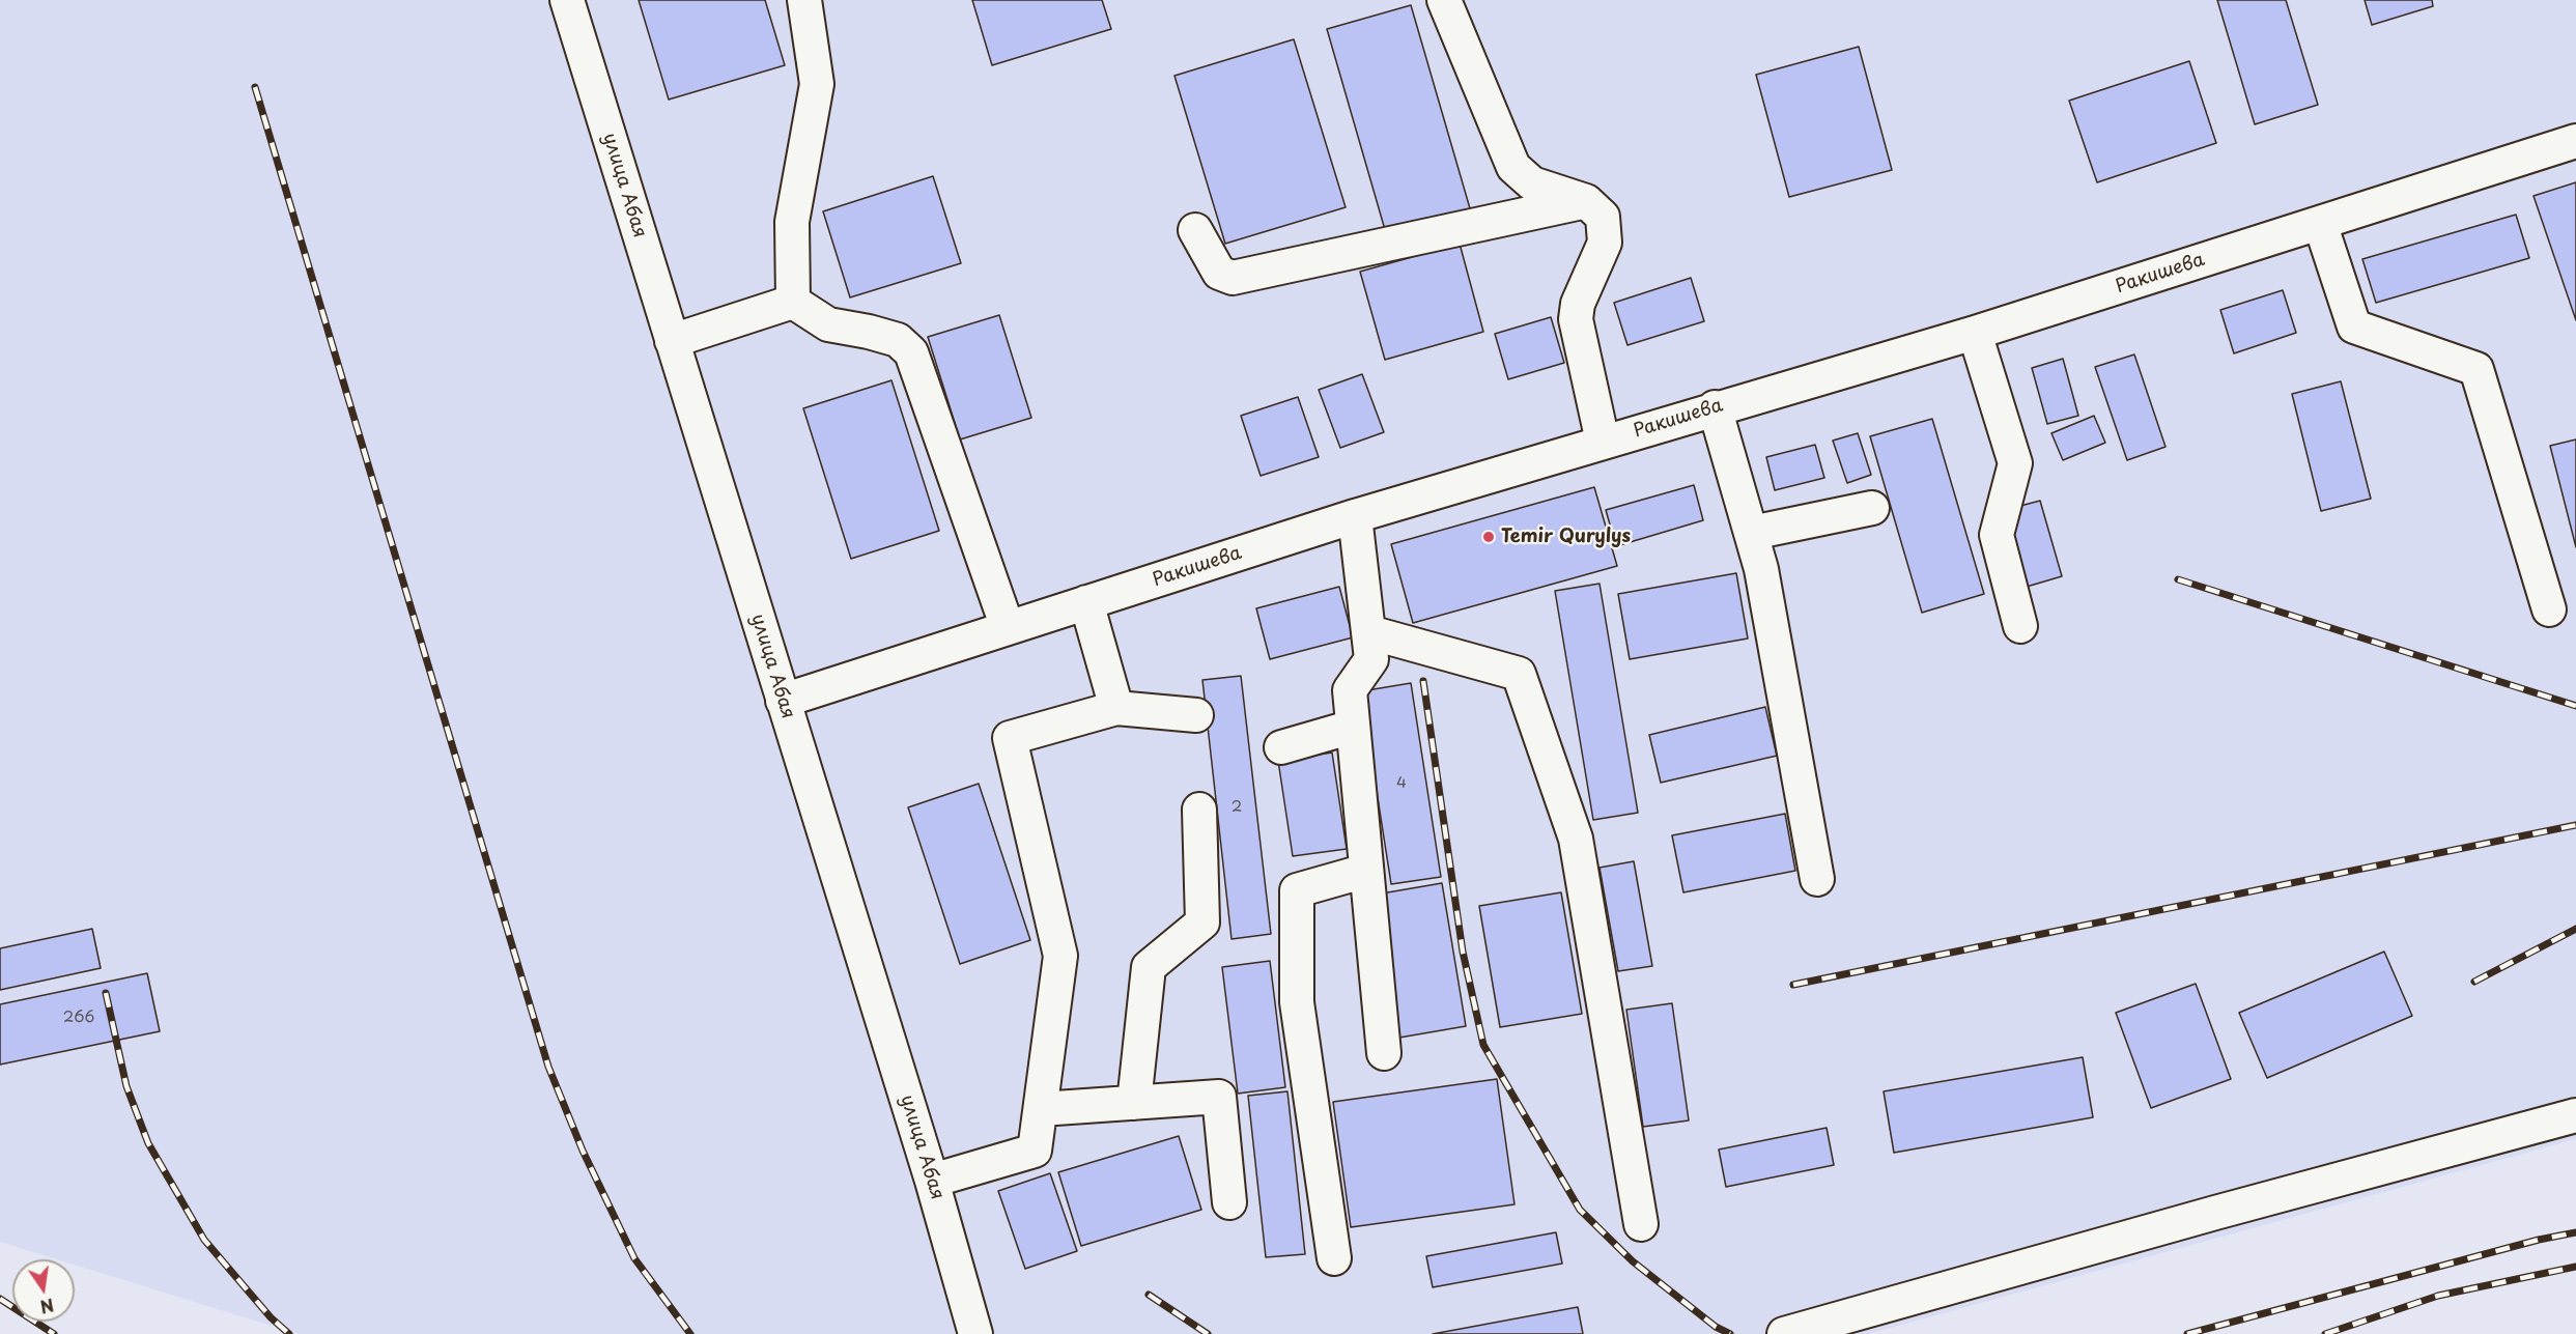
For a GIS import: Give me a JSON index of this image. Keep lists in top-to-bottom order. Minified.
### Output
{"streets":{"street":["улица Абая","Ракишева"]},"crossings":[["улица Абая","Ракишева"]],"places":["Temir Qurylys"],"house_numbers":["4","2","266"],"north":"bottom"}
